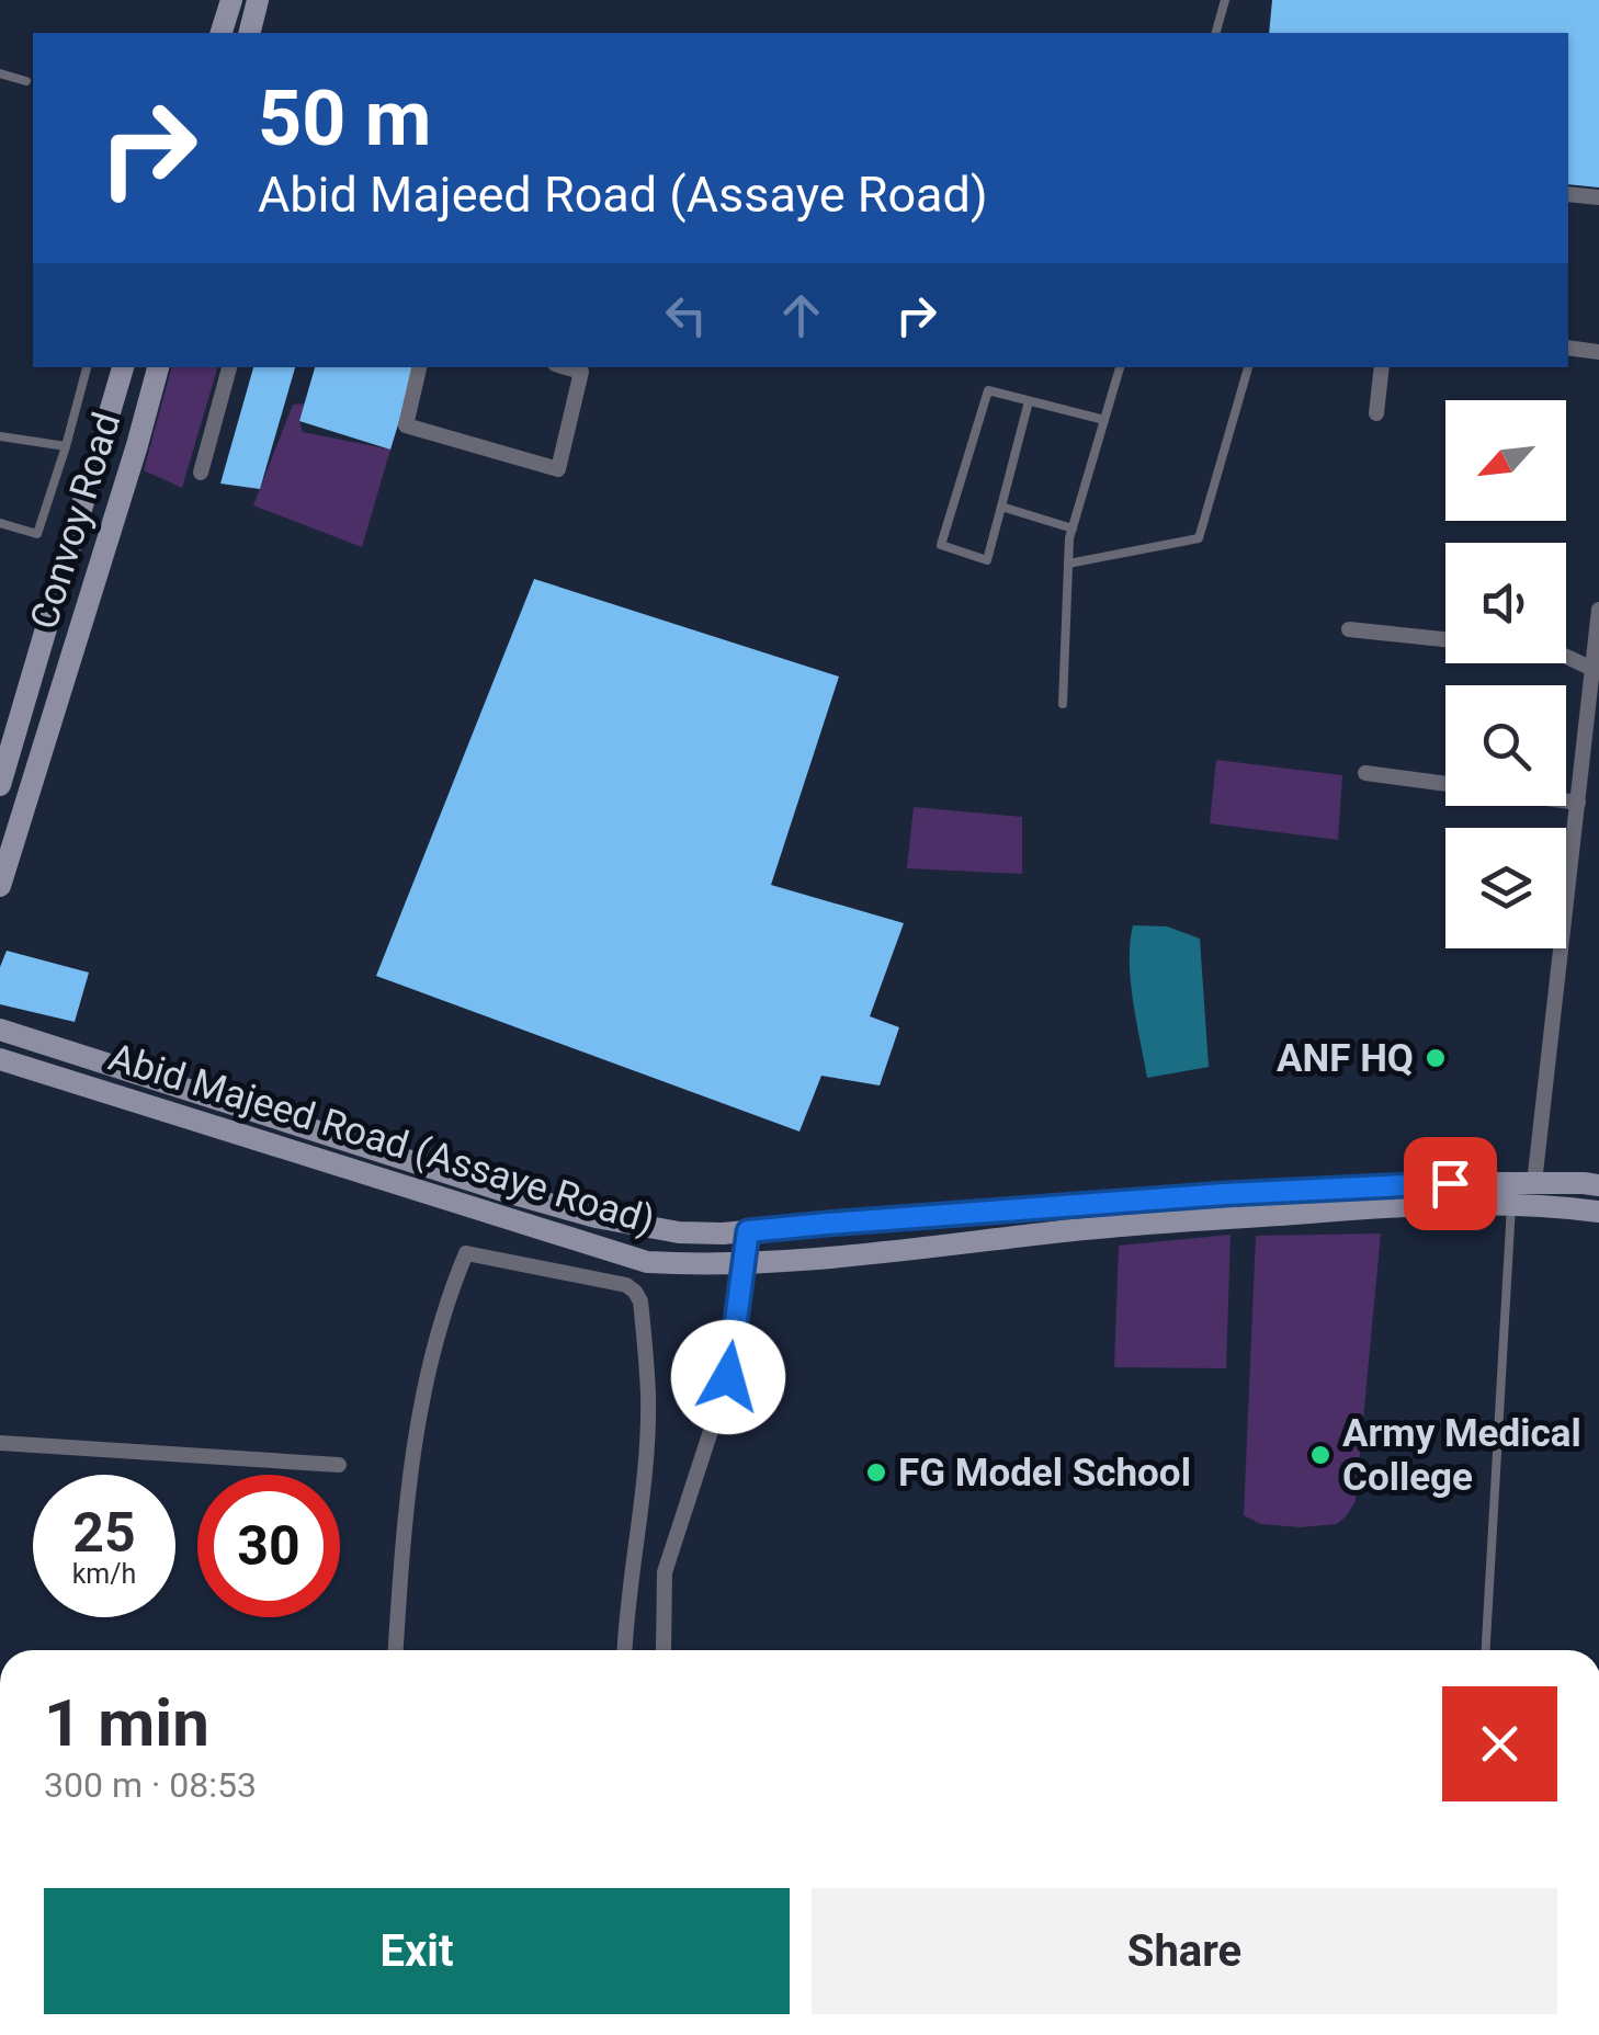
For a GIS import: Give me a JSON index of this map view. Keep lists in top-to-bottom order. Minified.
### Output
{"streets":{"main road":["Convoy Road","Abid Majeed Road (Assaye Road)"]},"places":["ANF HQ","Army Medical College","FG Model School"],"north":"bottom left","page":{"turn":["50 m","Abid Majeed Road (Assaye Road)"],"speed":"25 km/h","limit":"30","heading":["1 min","300 m · 08:53"],"buttons":["Exit","Share"]}}
